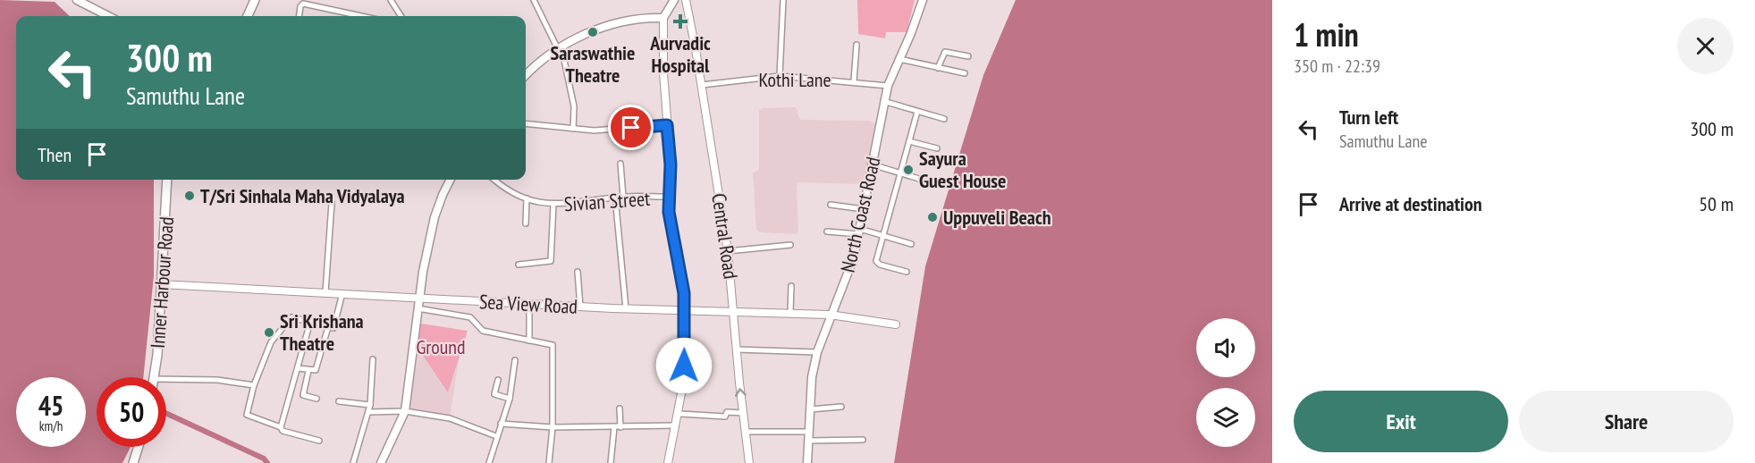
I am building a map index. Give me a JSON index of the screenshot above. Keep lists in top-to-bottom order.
{
  "streets": {
    "highway": ["Inner Harbour Road"],
    "main road": ["North Coast Road", "Central Road", "Sea View Road"],
    "street": ["Kothi Lane", "Sivian Street"]
  },
  "crossings": [
    ["Kothi Lane", "North Coast Road"],
    ["Kothi Lane", "Central Road"],
    ["North Coast Road", "Sea View Road"],
    ["Central Road", "Sea View Road"],
    ["Inner Harbour Road", "Sea View Road"]
  ],
  "parks": ["Ground"],
  "places": {
    "health": ["Aurvadic Hospital"],
    "other": [
      "Saraswathie Theatre",
      "Sayura Guest House",
      "T/Sri Sinhala Maha Vidyalaya",
      "Uppuveli Beach",
      "Sri Krishana Theatre"
    ]
  },
  "page": {
    "heading": ["1 min", "350 m · 22:39"],
    "turn": ["300 m", "Samuthu Lane"],
    "list": [
      {
        "name": "Turn left",
        "note": "Samuthu Lane",
        "value": "300 m"
      },
      {
        "name": "Arrive at destination",
        "value": "50 m"
      }
    ],
    "then": "Then",
    "speed": "45 km/h",
    "limit": "50",
    "buttons": ["Exit", "Share"]
  }
}
